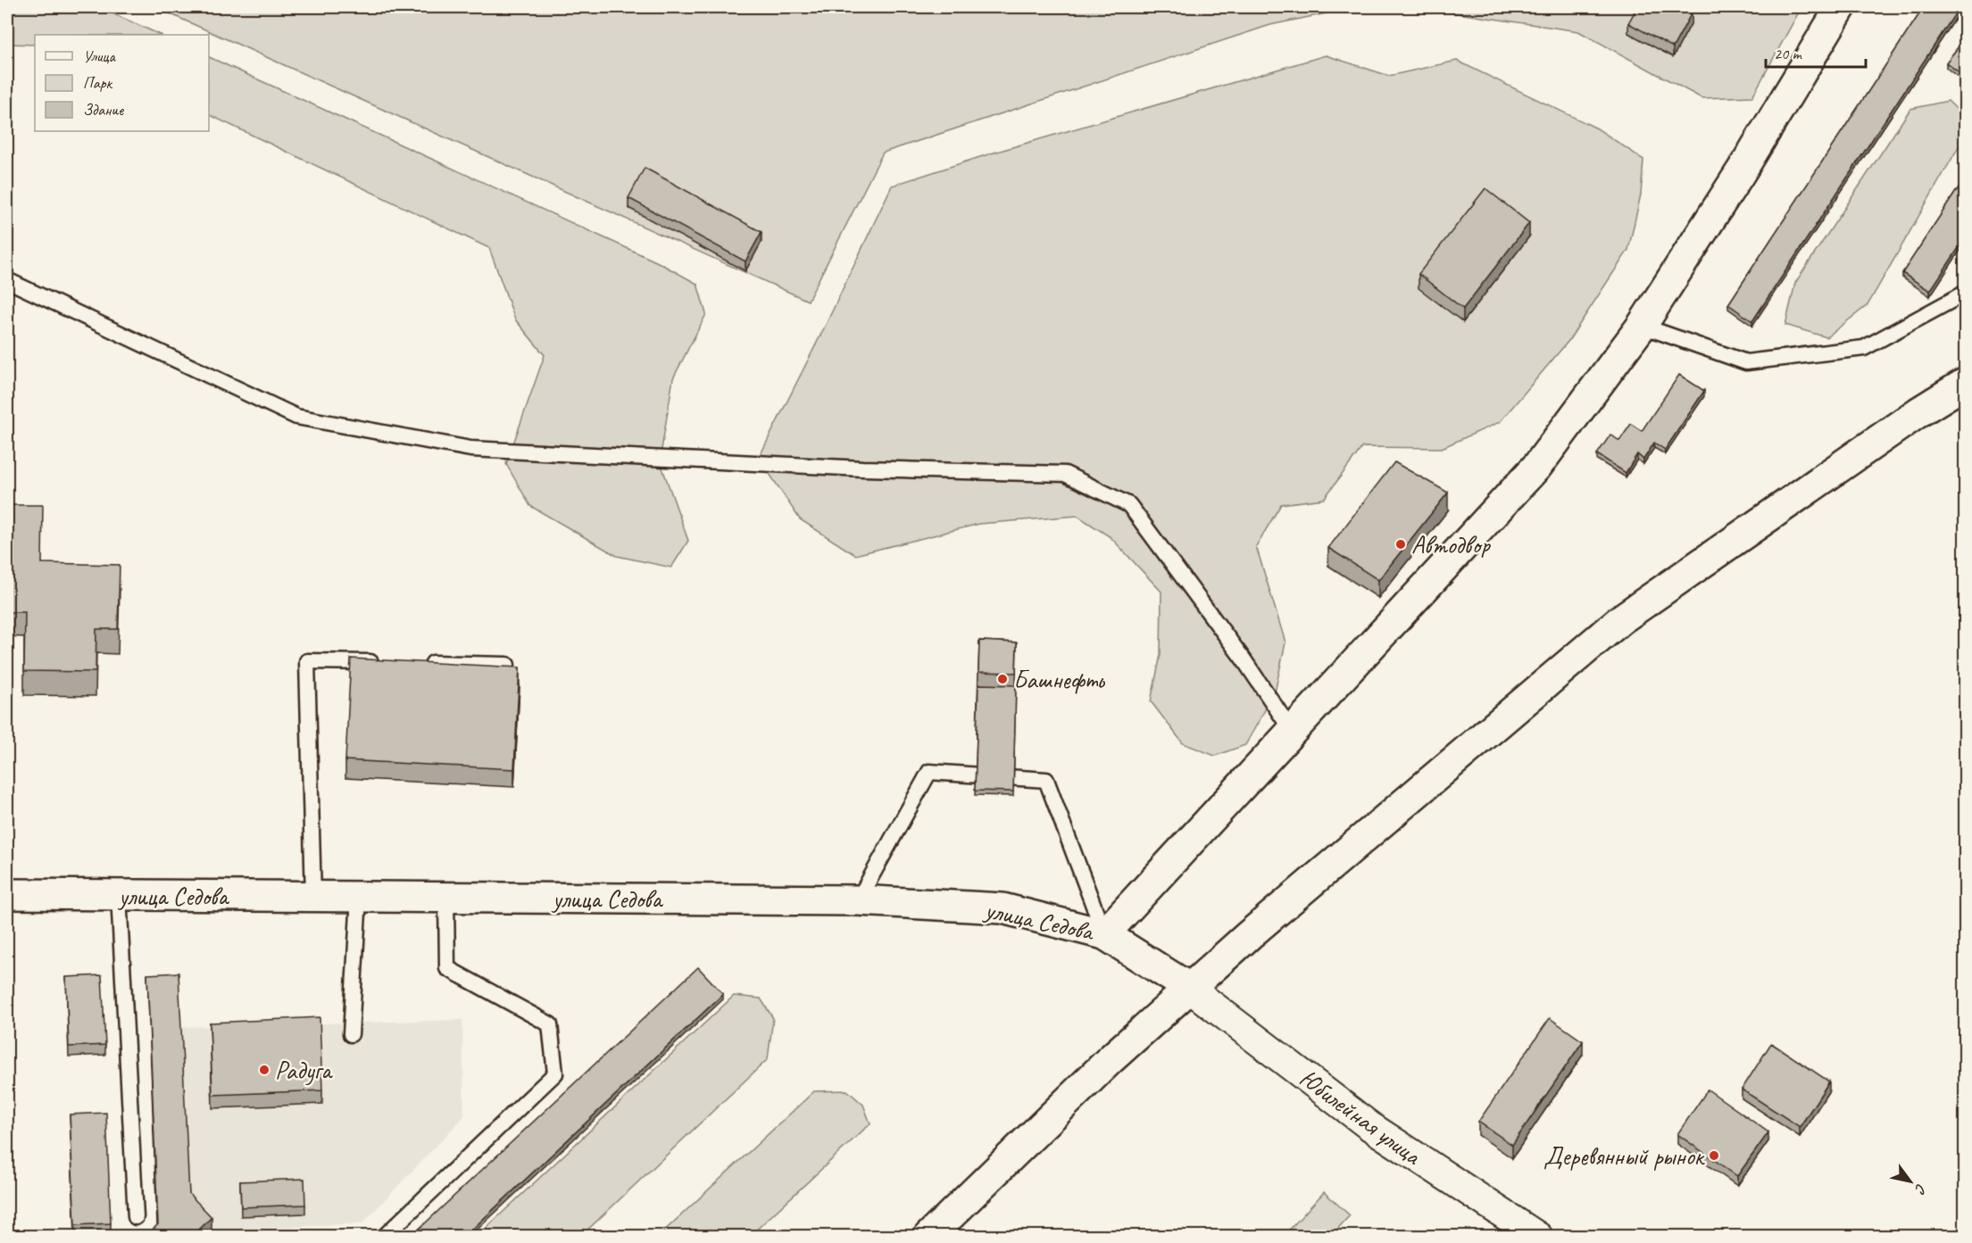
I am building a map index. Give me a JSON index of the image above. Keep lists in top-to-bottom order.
{
  "streets": {
    "main road": ["улица Седова"],
    "street": ["Юбилейная улица"]
  },
  "crossings": [
    ["улица Седова", "Юбилейная улица"]
  ],
  "places": [
    "Автодвор",
    "Башнефть",
    "Радуга",
    "Деревянный рынок"
  ],
  "legend": ["Улица", "Парк", "Здание"],
  "scale_bar": "20 m",
  "north": "bottom right"
}
